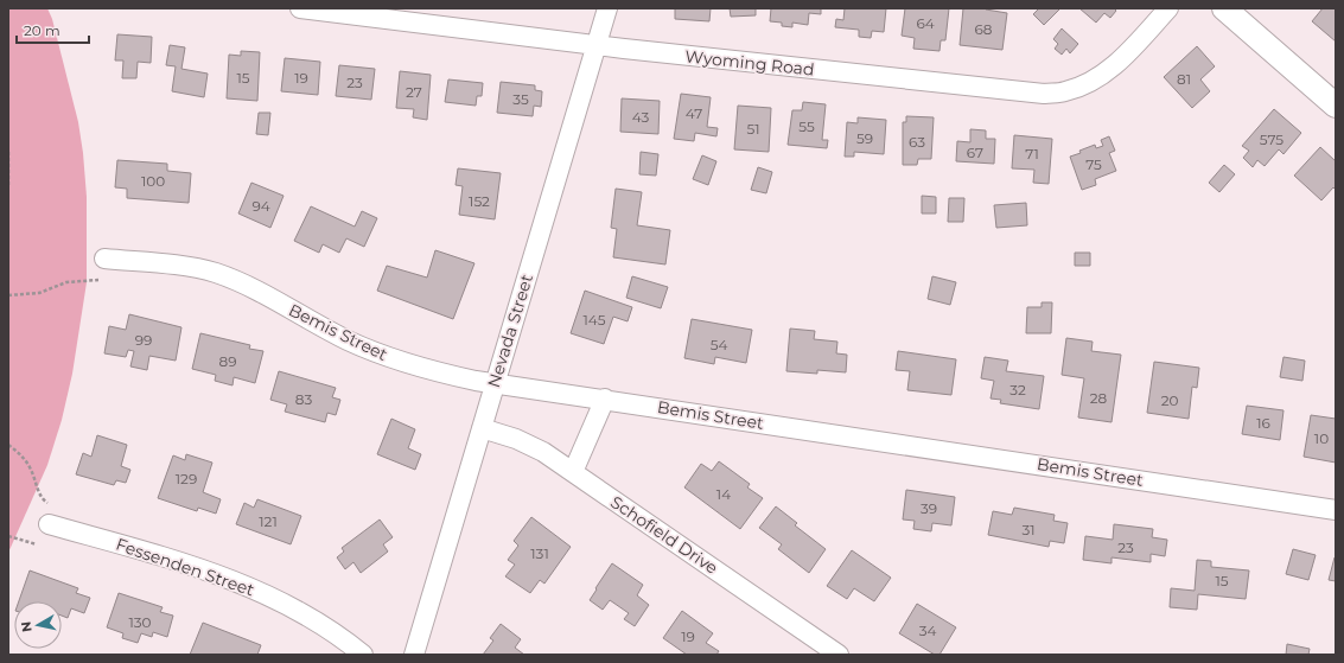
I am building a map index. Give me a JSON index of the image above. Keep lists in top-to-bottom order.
{
  "streets": {
    "street": [
      "Wyoming Road",
      "Nevada Street",
      "Bemis Street",
      "Schofield Drive",
      "Fessenden Street"
    ]
  },
  "crossings": [
    ["Wyoming Road", "Nevada Street"],
    ["Nevada Street", "Bemis Street"],
    ["Nevada Street", "Schofield Drive"]
  ],
  "house_numbers": [
    "64",
    "68",
    "15",
    "19",
    "81",
    "23",
    "27",
    "35",
    "47",
    "43",
    "55",
    "51",
    "59",
    "575",
    "63",
    "67",
    "71",
    "75",
    "100",
    "152",
    "94",
    "145",
    "99",
    "54",
    "89",
    "32",
    "28",
    "83",
    "20",
    "16",
    "10",
    "129",
    "14",
    "39",
    "121",
    "31",
    "23",
    "131",
    "15",
    "130",
    "34",
    "19"
  ],
  "scale_bar": "20 m",
  "north": "left"
}
